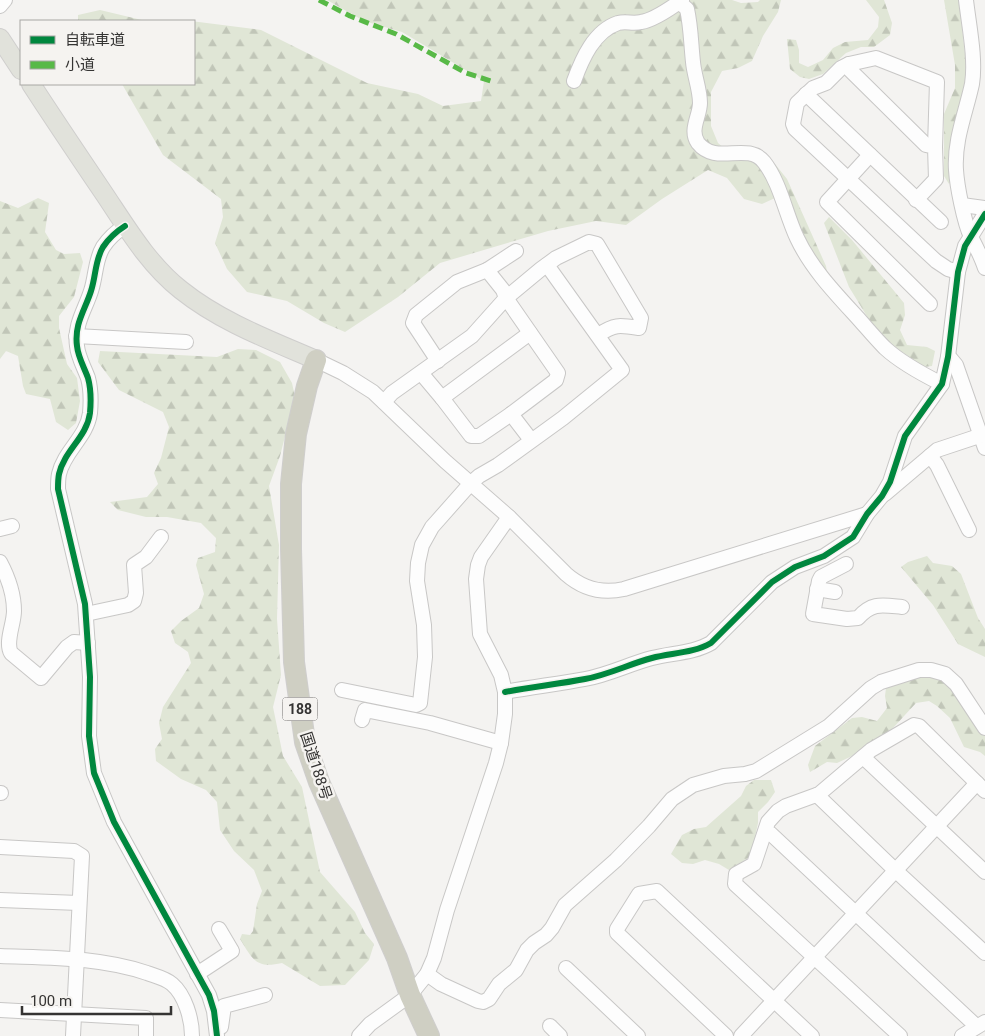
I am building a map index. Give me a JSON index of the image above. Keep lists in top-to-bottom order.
{
  "streets": {
    "highway": ["188", "国道188号"]
  },
  "legend": ["自転車道", "小道"],
  "scale_bar": "100 m"
}
